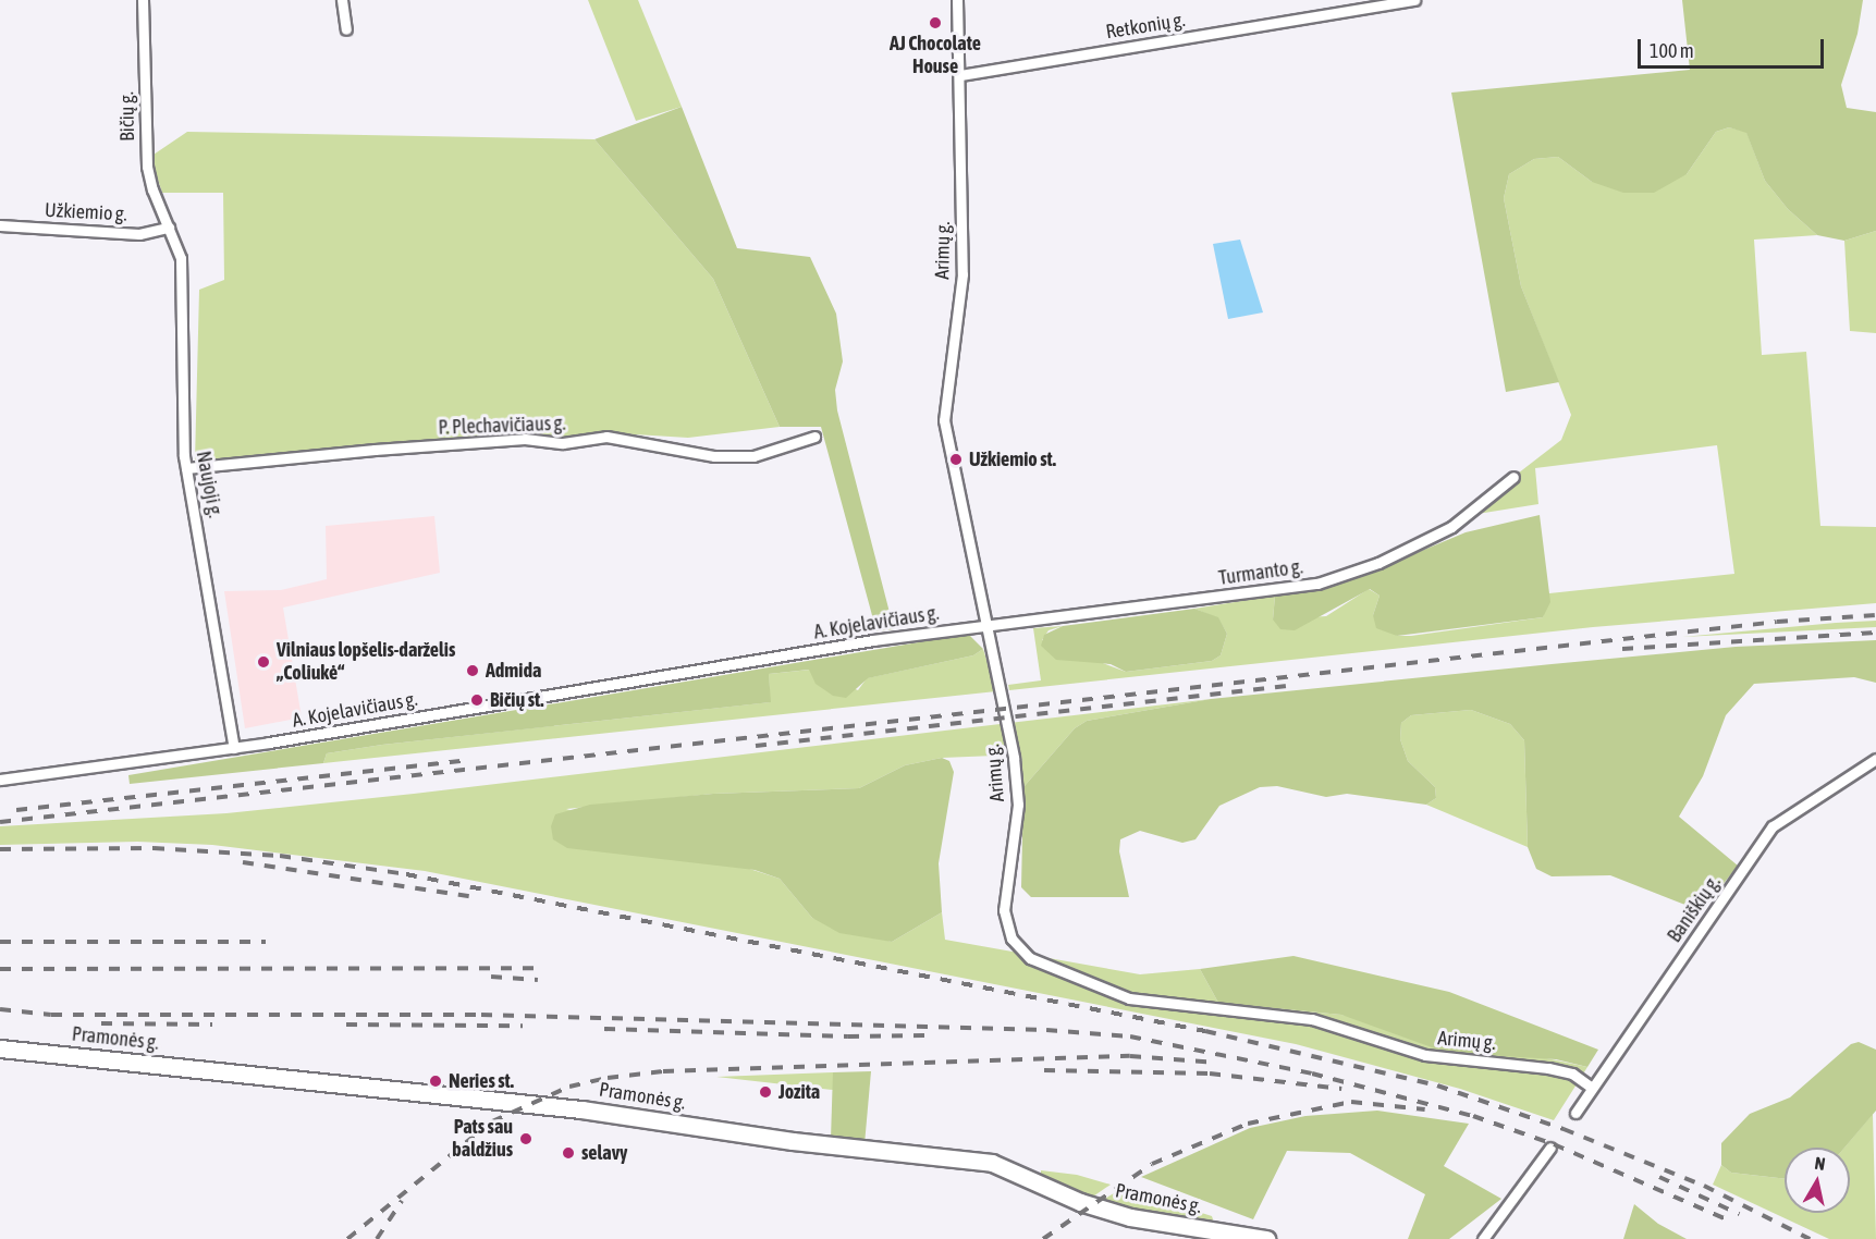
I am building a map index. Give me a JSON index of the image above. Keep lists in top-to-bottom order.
{
  "streets": {
    "main road": ["Pramonės g."],
    "street": [
      "Retkonių g.",
      "Bičių g.",
      "Užkiemio g.",
      "Arimų g.",
      "P. Plechavičiaus g.",
      "Naujoji g.",
      "Turmanto g.",
      "A. Kojelavičiaus g.",
      "Baniškių g."
    ]
  },
  "crossings": [
    ["Retkonių g.", "Arimų g."],
    ["Bičių g.", "Užkiemio g."],
    ["Bičių g.", "Naujoji g."],
    ["Užkiemio g.", "Naujoji g."],
    ["Arimų g.", "Turmanto g."],
    ["Arimų g.", "A. Kojelavičiaus g."],
    ["Arimų g.", "Baniškių g."],
    ["P. Plechavičiaus g.", "Naujoji g."],
    ["Naujoji g.", "A. Kojelavičiaus g."],
    ["Turmanto g.", "A. Kojelavičiaus g."]
  ],
  "places": [
    "AJ Chocolate House",
    "Užkiemio st.",
    "Vilniaus lopšelis-darželis „Coliukė“",
    "Admida",
    "Bičių st.",
    "Neries st.",
    "Jozita",
    "Pats sau baldžius",
    "selavy"
  ],
  "scale_bar": "100 m",
  "north": "top"
}
